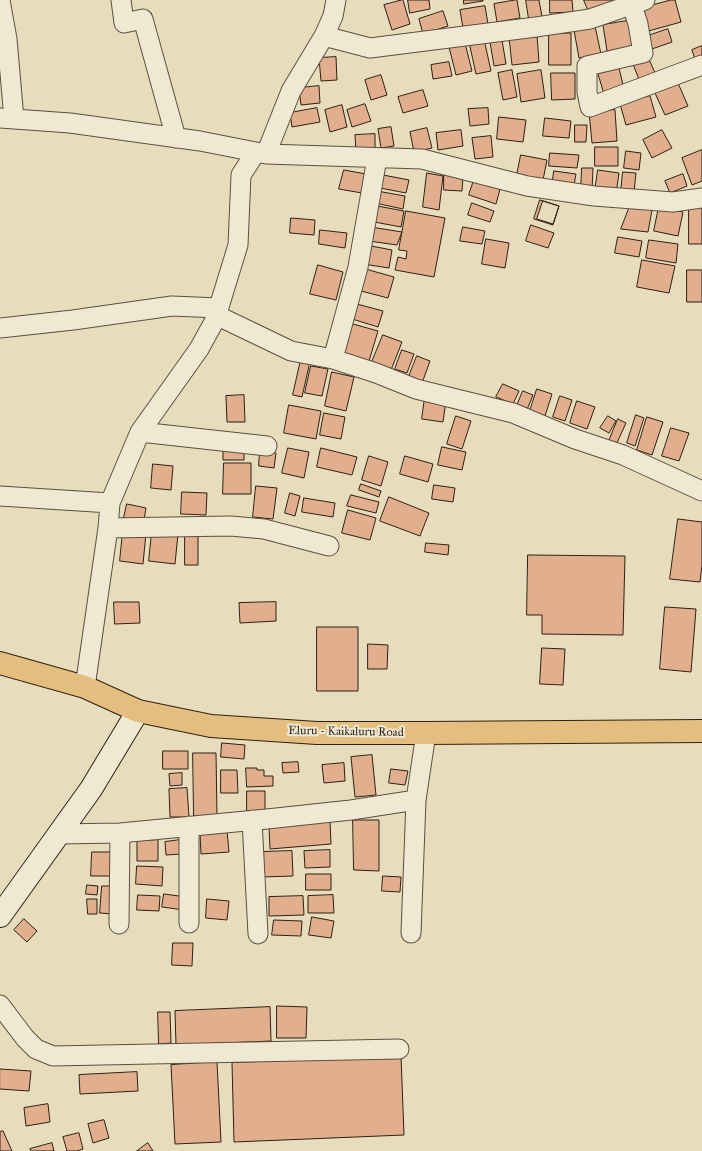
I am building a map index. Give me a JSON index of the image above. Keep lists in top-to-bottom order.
{
  "streets": {
    "main road": ["Eluru - Kaikaluru Road"]
  }
}
